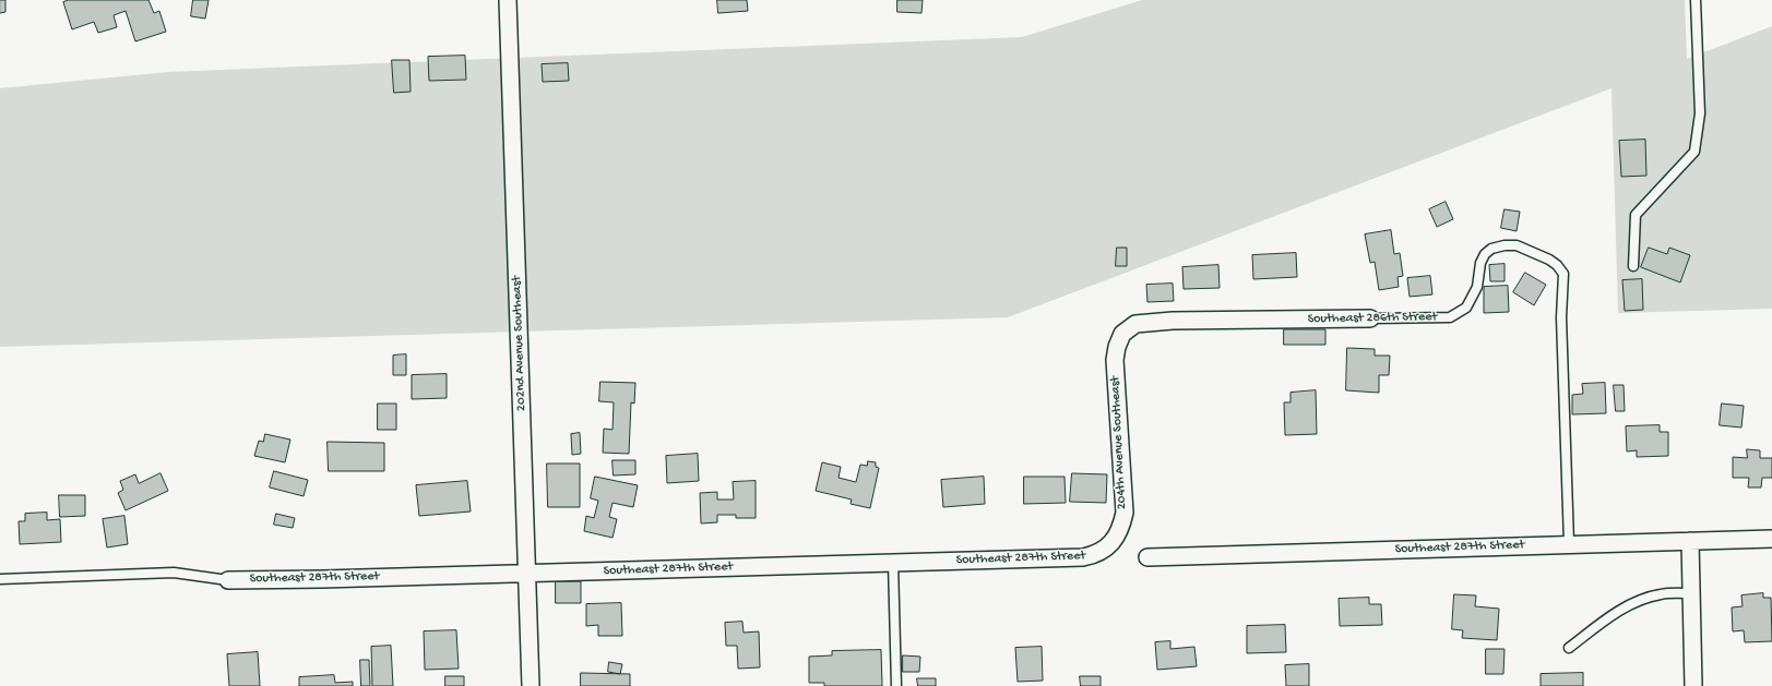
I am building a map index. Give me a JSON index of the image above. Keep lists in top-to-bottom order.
{
  "streets": {
    "street": [
      "Southeast 286th Street",
      "202nd Avenue Southeast",
      "204th Avenue Southeast",
      "Southeast 287th Street"
    ]
  },
  "crossings": [
    ["Southeast 286th Street", "204th Avenue Southeast"],
    ["Southeast 286th Street", "Southeast 287th Street"],
    ["202nd Avenue Southeast", "Southeast 287th Street"],
    ["204th Avenue Southeast", "Southeast 287th Street"]
  ]
}
